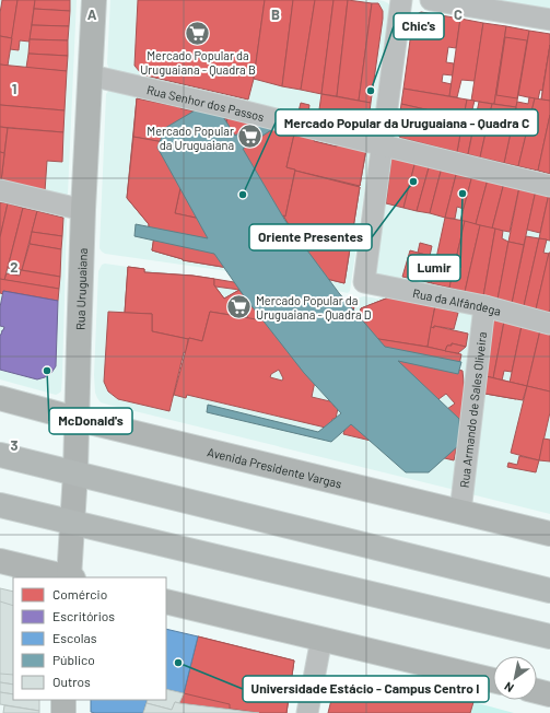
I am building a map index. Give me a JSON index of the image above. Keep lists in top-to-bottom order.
{
  "streets": {
    "main road": ["Rua Uruguaiana", "Avenida Presidente Vargas"],
    "street": ["Rua Senhor dos Passos", "Rua da Alfândega", "Rua Armando de Sales Oliveira"]
  },
  "crossings": [
    ["Rua Senhor dos Passos", "Rua Uruguaiana"],
    ["Rua Senhor dos Passos", "Rua da Alfândega"],
    ["Rua Uruguaiana", "Avenida Presidente Vargas"],
    ["Rua da Alfândega", "Rua Armando de Sales Oliveira"],
    ["Rua Armando de Sales Oliveira", "Avenida Presidente Vargas"]
  ],
  "places": {
    "supermarket": ["Mercado Popular da Uruguaiana - Quadra B", "Mercado Popular da Uruguaiana", "Mercado Popular da Uruguaiana - Quadra D"],
    "other": [
      "Chic's",
      "Oriente Presentes",
      "Lumir",
      "Mercado Popular da Uruguaiana - Quadra C",
      "McDonald's",
      "Universidade Estácio - Campus Centro I"
    ]
  },
  "legend": [
    "Comércio",
    "Escritórios",
    "Escolas",
    "Público",
    "Outros"
  ],
  "north": "bottom left",
  "grid": {
    "columns": ["A", "B", "C"],
    "rows": ["1", "2", "3"]
  }
}
